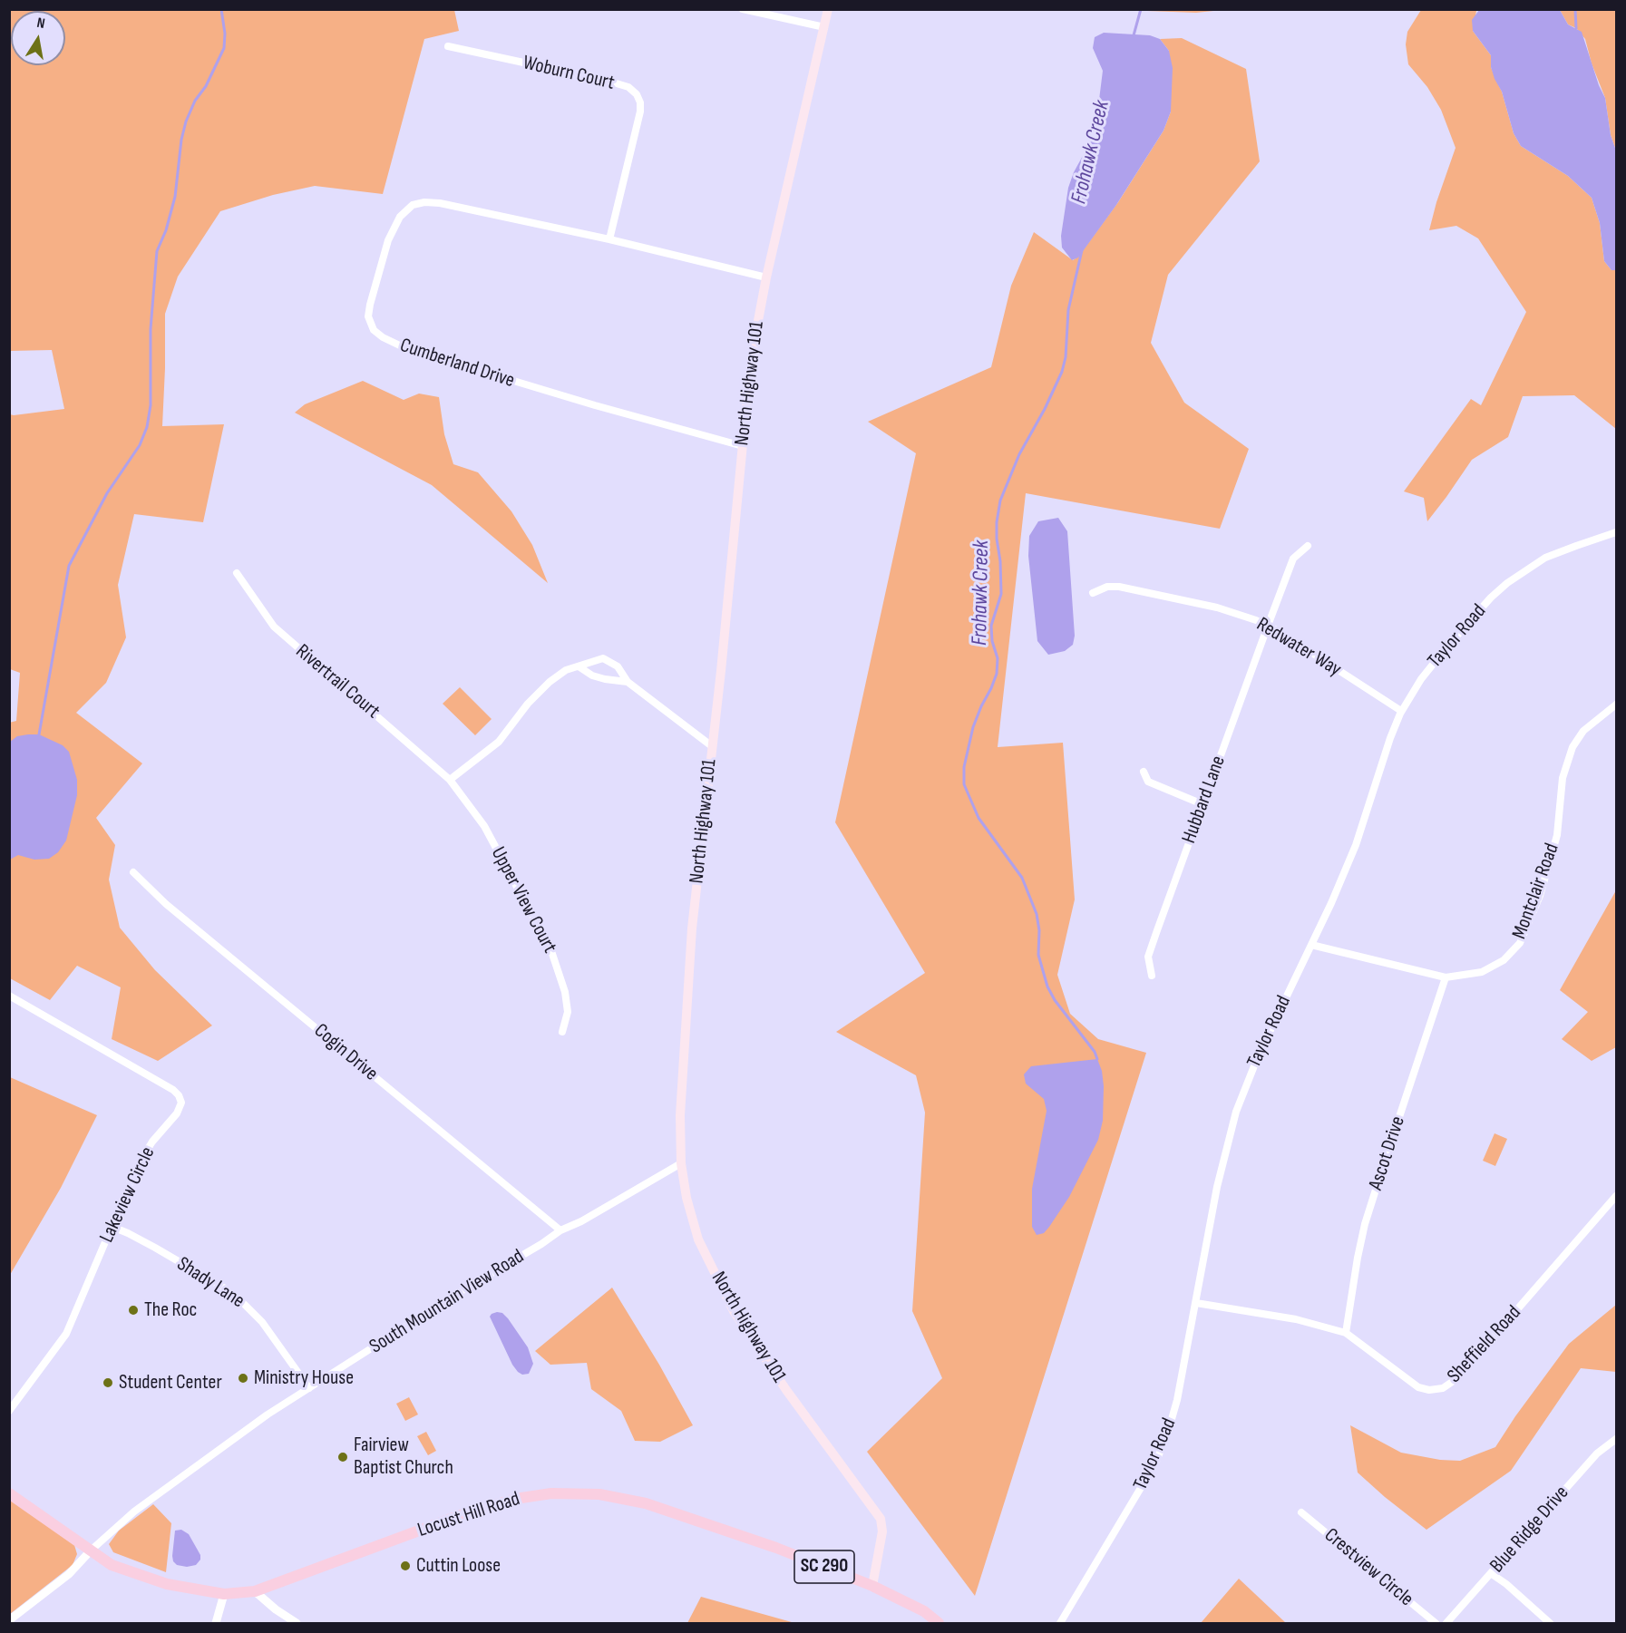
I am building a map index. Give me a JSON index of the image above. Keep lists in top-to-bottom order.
{
  "streets": {
    "main road": ["North Highway 101", "Locust Hill Road", "SC 290"],
    "street": [
      "Woburn Court",
      "Cumberland Drive",
      "Taylor Road",
      "Redwater Way",
      "Rivertrail Court",
      "Hubbard Lane",
      "Montclair Road",
      "Upper View Court",
      "Cogin Drive",
      "Ascot Drive",
      "Lakeview Circle",
      "Shady Lane",
      "South Mountain View Road",
      "Sheffield Road",
      "Blue Ridge Drive",
      "Crestview Circle"
    ]
  },
  "crossings": [
    ["Woburn Court", "Cumberland Drive"],
    ["Cumberland Drive", "North Highway 101"],
    ["North Highway 101", "South Mountain View Road"],
    ["North Highway 101", "Locust Hill Road"],
    ["Taylor Road", "Redwater Way"],
    ["Taylor Road", "Montclair Road"],
    ["Taylor Road", "Sheffield Road"],
    ["Redwater Way", "Hubbard Lane"],
    ["Rivertrail Court", "Upper View Court"],
    ["Montclair Road", "Ascot Drive"],
    ["Cogin Drive", "South Mountain View Road"],
    ["Ascot Drive", "Sheffield Road"],
    ["Lakeview Circle", "Shady Lane"],
    ["Shady Lane", "South Mountain View Road"],
    ["South Mountain View Road", "Locust Hill Road"]
  ],
  "water": ["Frohawk Creek"],
  "places": [
    "The Roc",
    "Ministry House",
    "Student Center",
    "Fairview Baptist Church",
    "Cuttin Loose"
  ],
  "north": "top"
}
